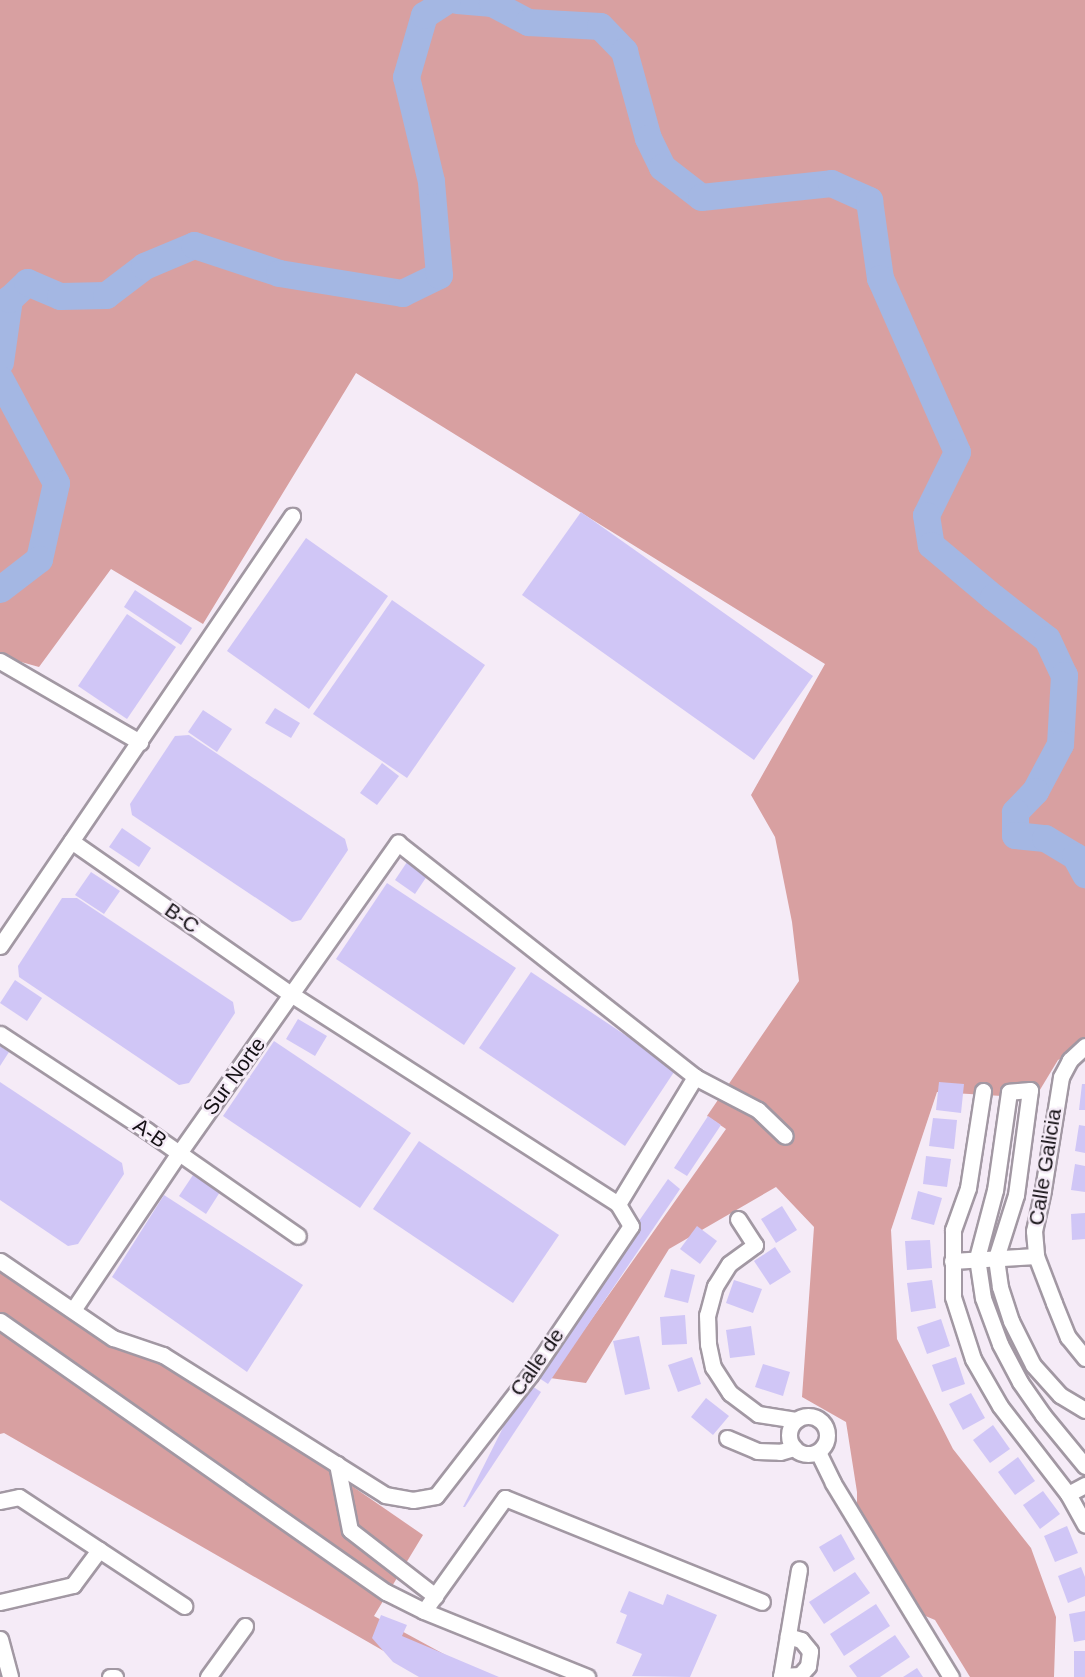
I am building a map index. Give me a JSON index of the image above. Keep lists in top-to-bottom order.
{
  "streets": {
    "street": [
      "B-C",
      "Sur Norte",
      "A-B",
      "Calle Galicia",
      "Calle de"
    ]
  },
  "crossings": [
    ["B-C", "Sur Norte"],
    ["B-C", "Calle de"],
    ["Sur Norte", "A-B"]
  ]
}
